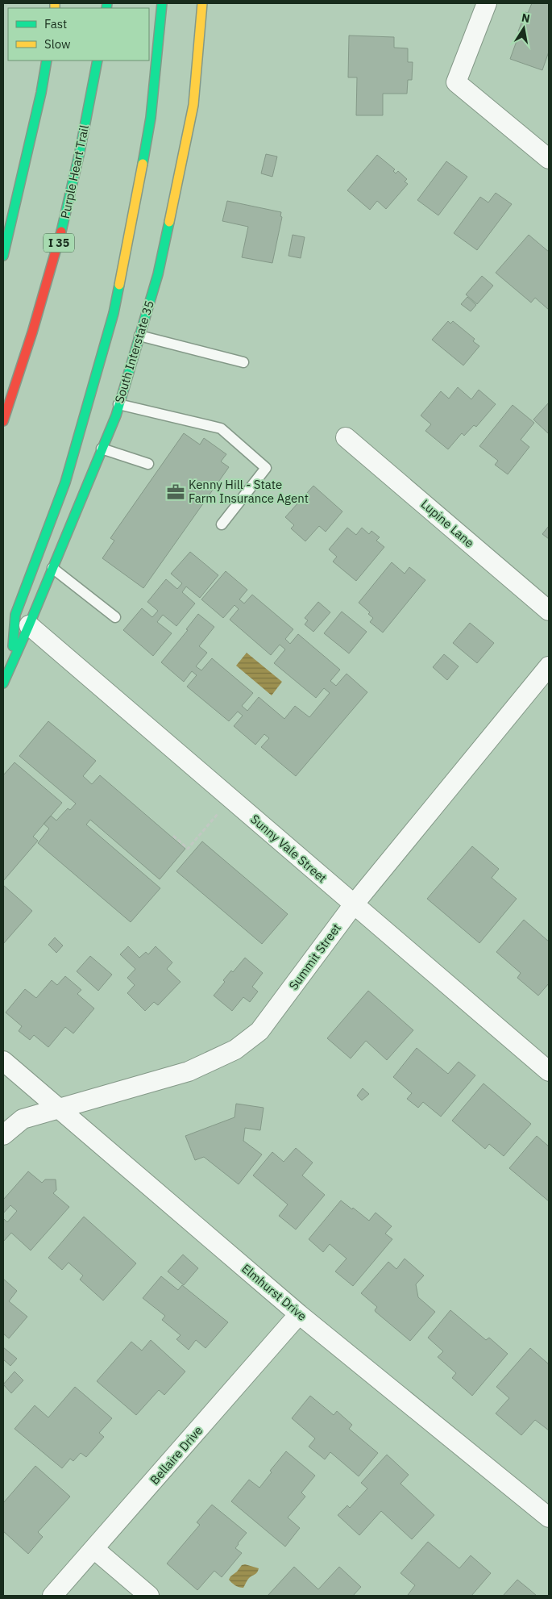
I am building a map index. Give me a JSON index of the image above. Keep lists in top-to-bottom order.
{
  "streets": {
    "main road": ["Purple Heart Trail", "I 35", "South Interstate 35"],
    "street": [
      "Lupine Lane",
      "Sunny Vale Street",
      "Summit Street",
      "Elmhurst Drive",
      "Bellaire Drive"
    ]
  },
  "crossings": [
    ["South Interstate 35", "Sunny Vale Street"],
    ["Sunny Vale Street", "Summit Street"],
    ["Summit Street", "Elmhurst Drive"],
    ["Elmhurst Drive", "Bellaire Drive"]
  ],
  "places": {
    "office": ["Kenny Hill - State Farm Insurance Agent"]
  },
  "legend": ["Fast", "Slow"],
  "north": "top"
}
